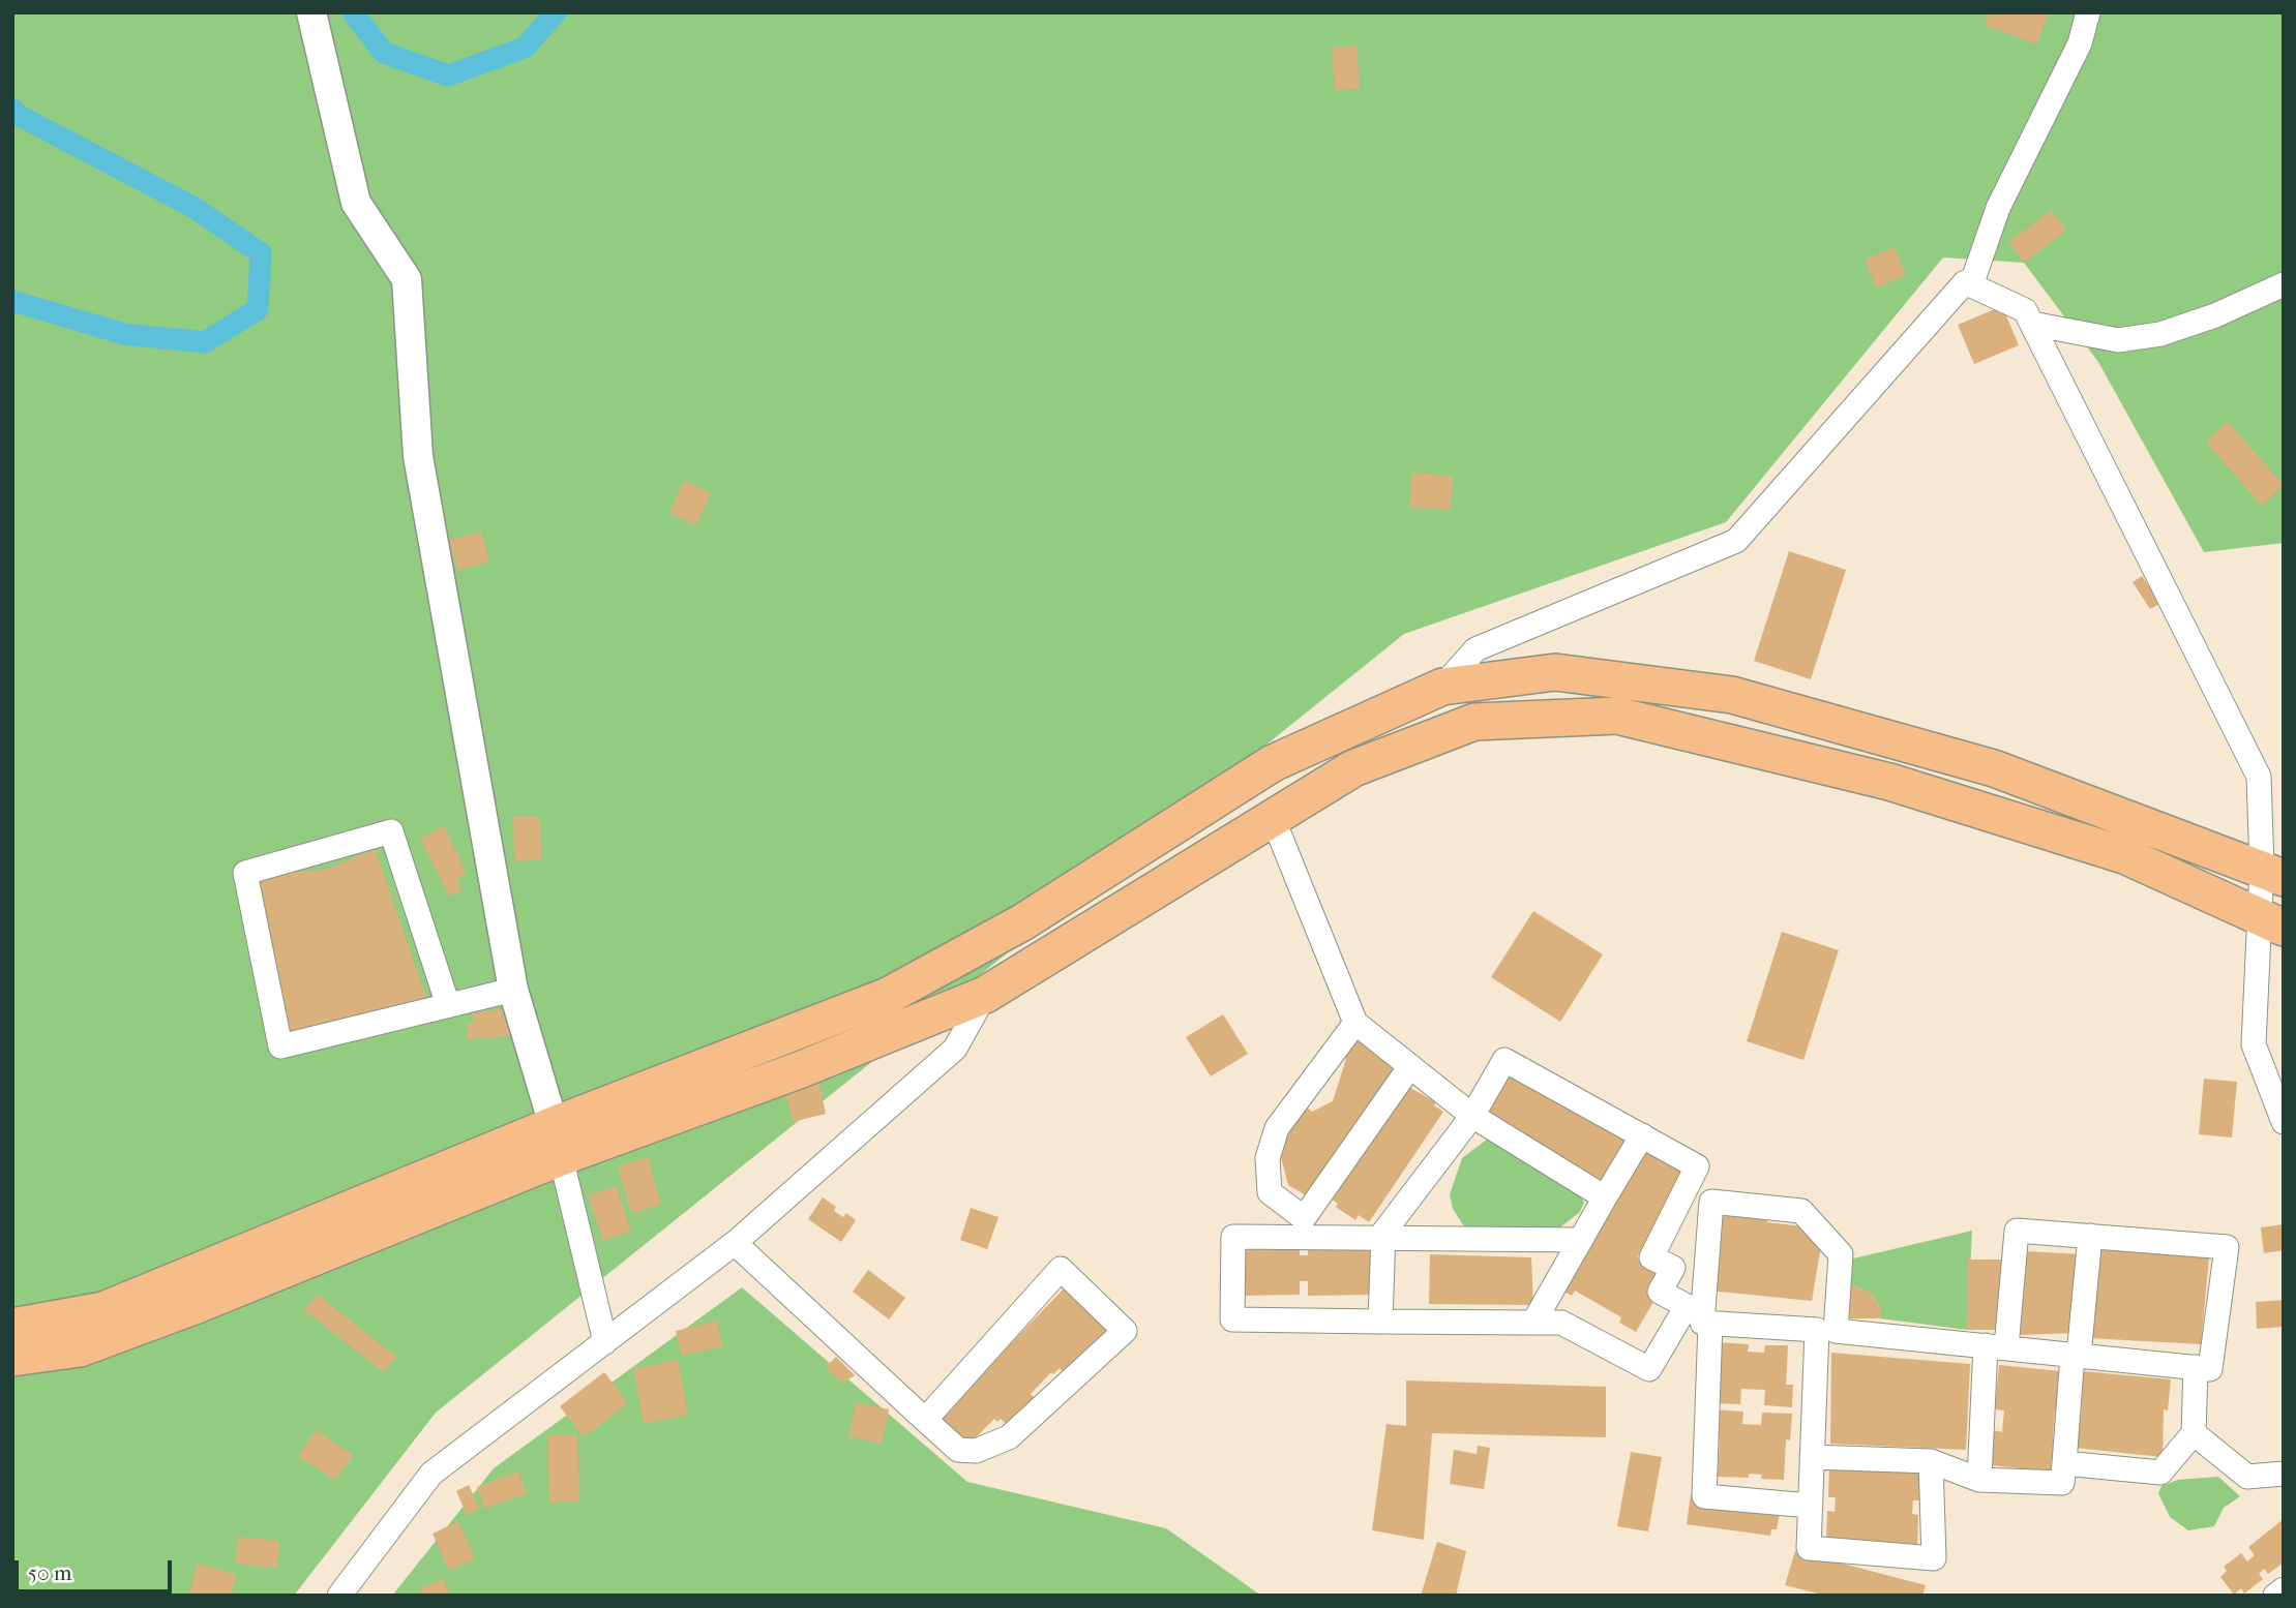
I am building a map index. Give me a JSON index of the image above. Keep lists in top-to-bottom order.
{
  "scale_bar": "50 m"
}
